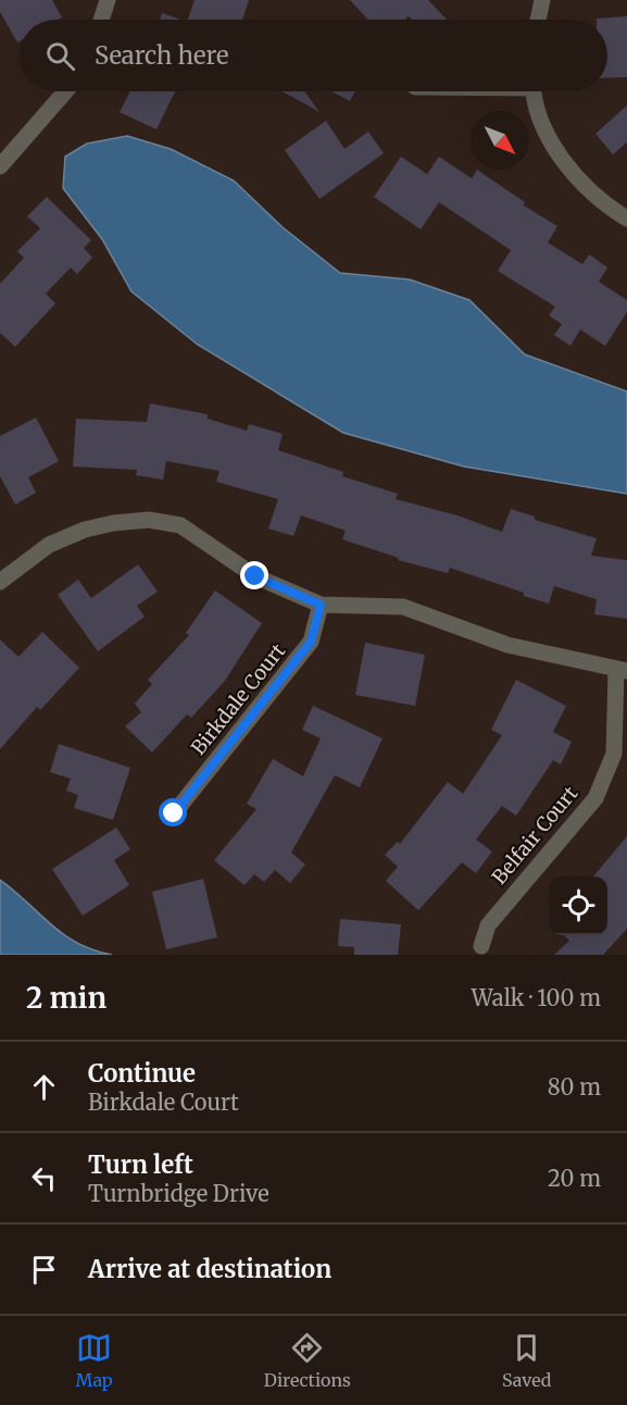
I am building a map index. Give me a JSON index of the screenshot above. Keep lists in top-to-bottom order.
{
  "streets": {
    "street": ["Birkdale Court", "Belfair Court"]
  },
  "north": "bottom right",
  "page": {
    "search": "Search here",
    "heading": ["2 min", "Walk · 100 m"],
    "list": [
      ["Continue", "Birkdale Court", "80 m"],
      ["Turn left", "Turnbridge Drive", "20 m"],
      "Arrive at destination"
    ],
    "nav": ["Map", "Directions", "Saved"]
  }
}
